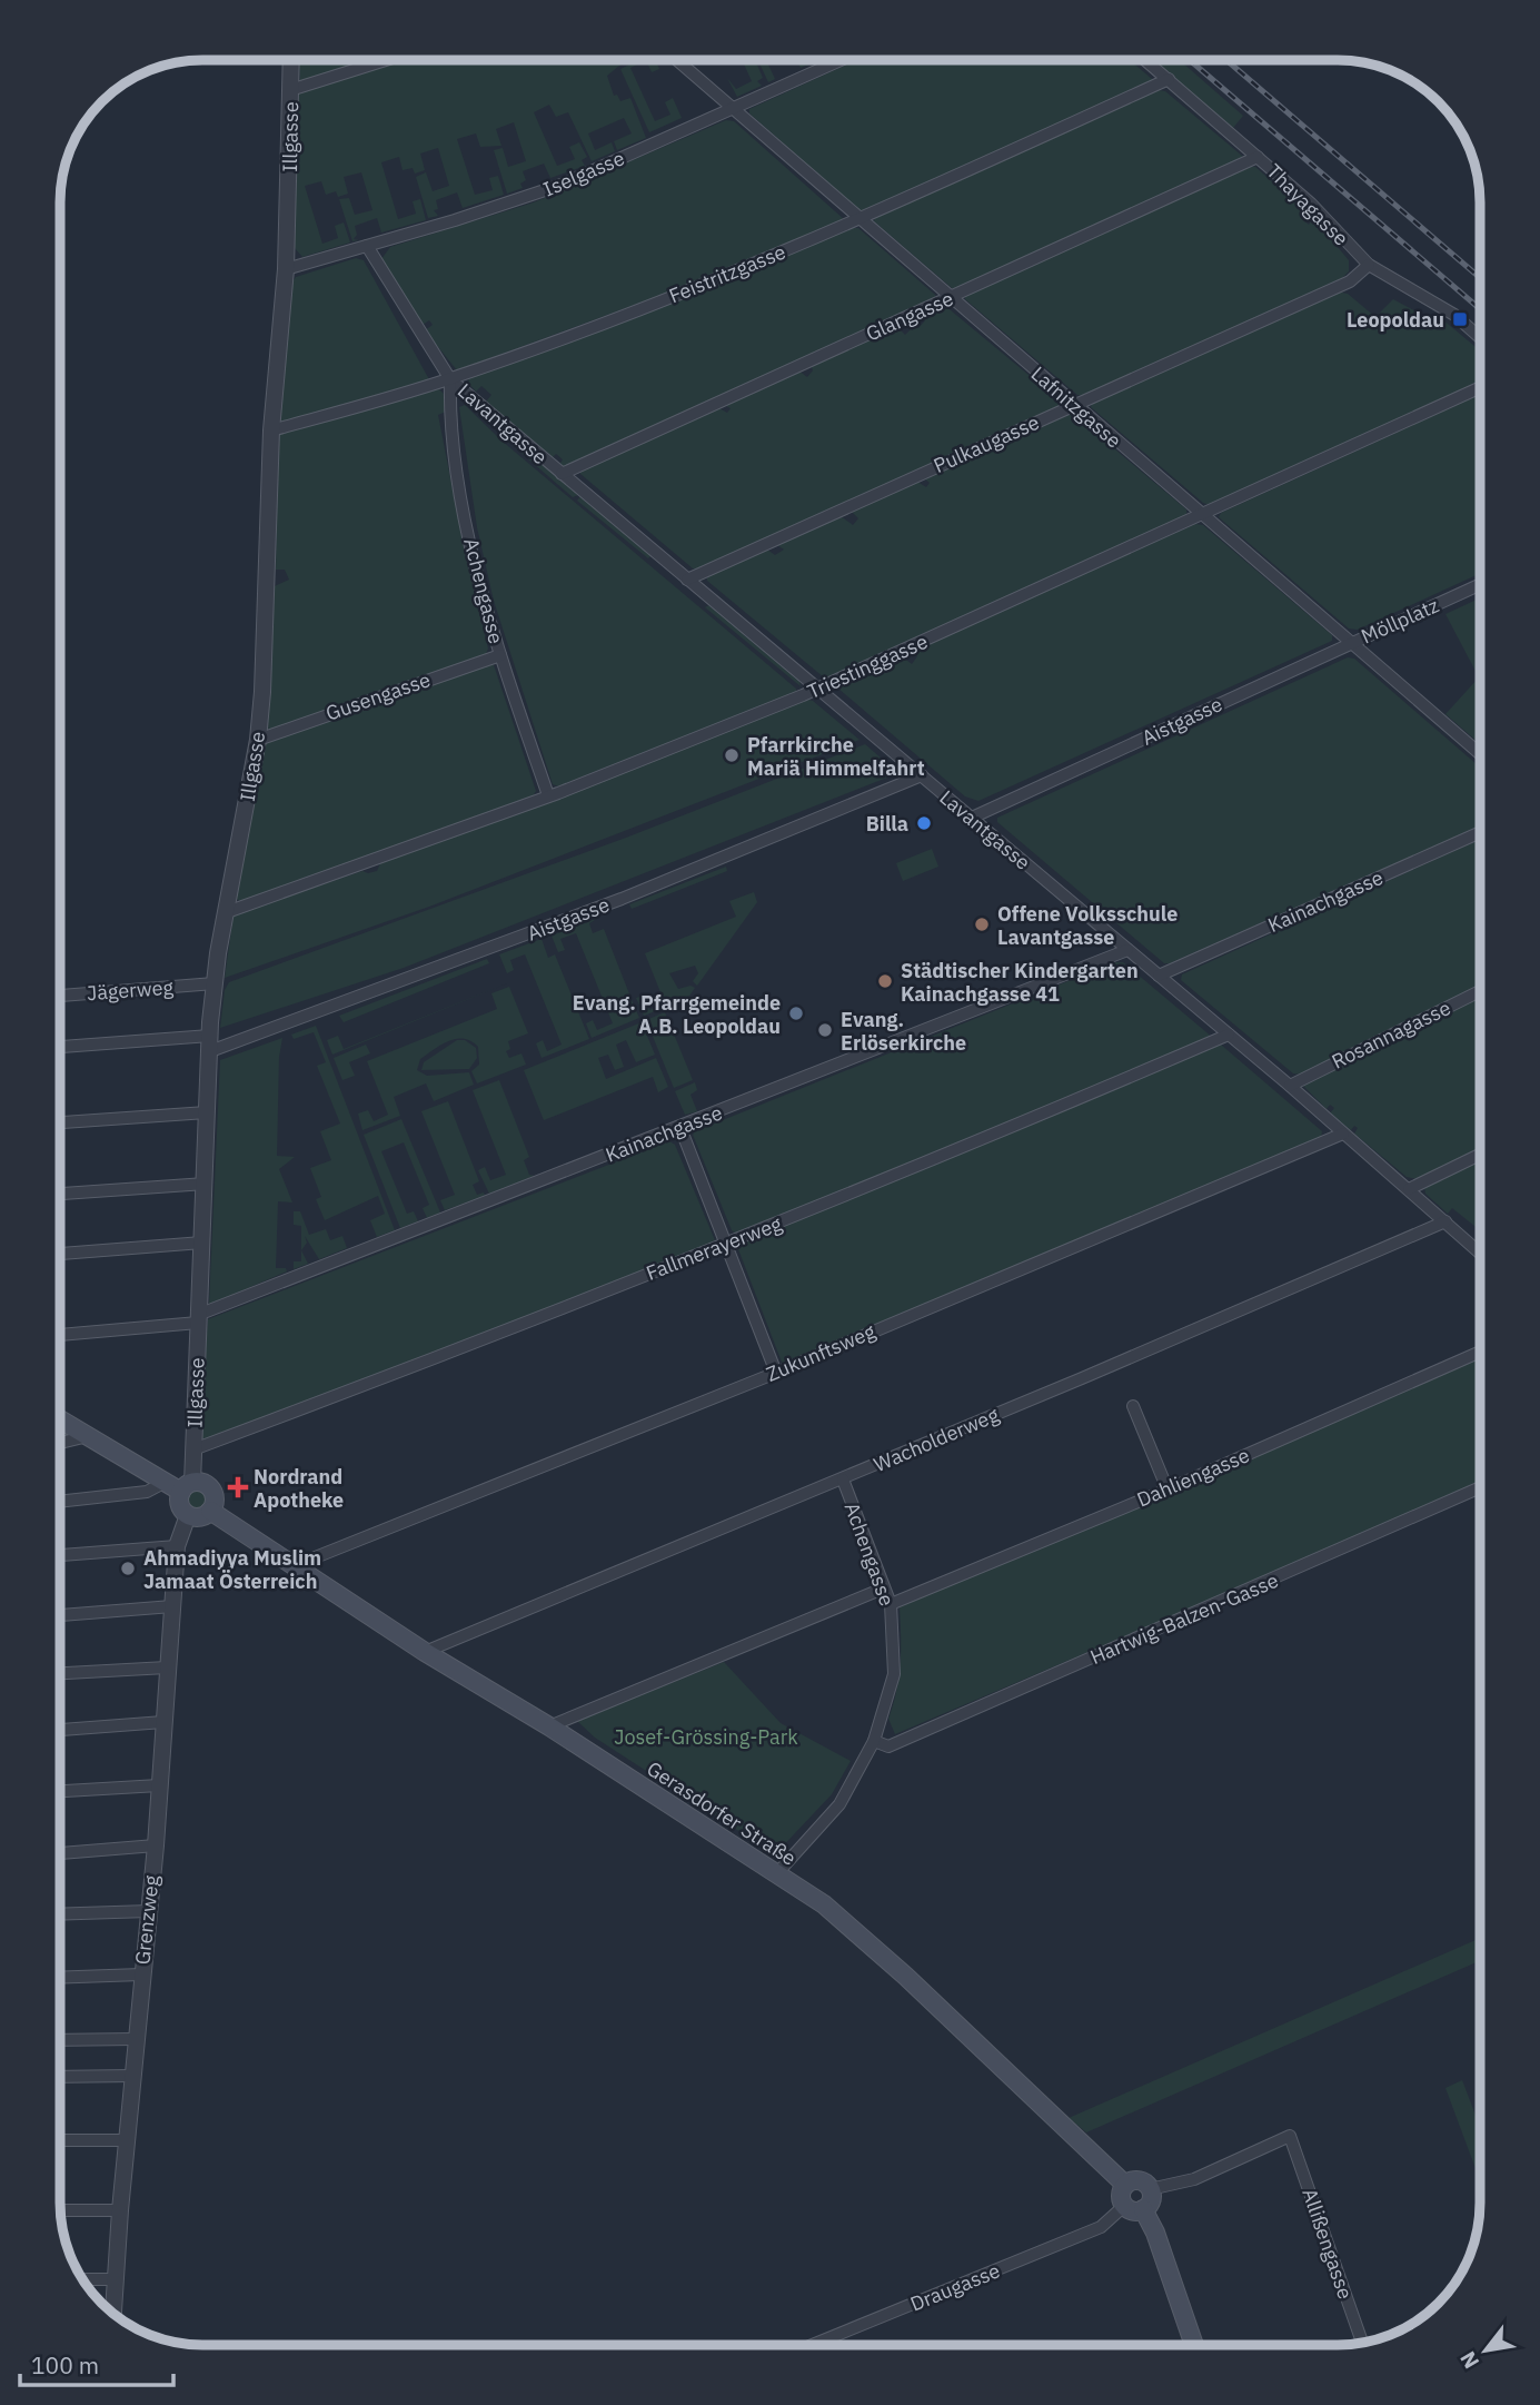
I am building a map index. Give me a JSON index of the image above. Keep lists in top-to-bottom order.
{
  "streets": {
    "main road": ["Gerasdorfer Straße"],
    "street": [
      "Illgasse",
      "Iselgasse",
      "Thayagasse",
      "Feistritzgasse",
      "Glangasse",
      "Lafnitzgasse",
      "Lavantgasse",
      "Pulkaugasse",
      "Achengasse",
      "Möllplatz",
      "Triestinggasse",
      "Gusengasse",
      "Aistgasse",
      "Kainachgasse",
      "Jägerweg",
      "Rosannagasse",
      "Fallmerayerweg",
      "Zukunftsweg",
      "Wacholderweg",
      "Dahliengasse",
      "Hartwig-Balzen-Gasse",
      "Grenzweg",
      "Allißengasse",
      "Draugasse"
    ]
  },
  "crossings": [
    ["Illgasse", "Iselgasse"],
    ["Illgasse", "Feistritzgasse"],
    ["Illgasse", "Triestinggasse"],
    ["Illgasse", "Gusengasse"],
    ["Illgasse", "Aistgasse"],
    ["Illgasse", "Kainachgasse"],
    ["Illgasse", "Jägerweg"],
    ["Illgasse", "Fallmerayerweg"],
    ["Illgasse", "Gerasdorfer Straße"],
    ["Illgasse", "Grenzweg"],
    ["Iselgasse", "Lafnitzgasse"],
    ["Iselgasse", "Lavantgasse"],
    ["Thayagasse", "Feistritzgasse"],
    ["Thayagasse", "Glangasse"],
    ["Thayagasse", "Pulkaugasse"],
    ["Feistritzgasse", "Lafnitzgasse"],
    ["Feistritzgasse", "Lavantgasse"],
    ["Feistritzgasse", "Achengasse"],
    ["Glangasse", "Lafnitzgasse"],
    ["Glangasse", "Lavantgasse"],
    ["Lafnitzgasse", "Pulkaugasse"],
    ["Lafnitzgasse", "Möllplatz"],
    ["Lafnitzgasse", "Triestinggasse"],
    ["Lafnitzgasse", "Aistgasse"],
    ["Lavantgasse", "Pulkaugasse"],
    ["Lavantgasse", "Achengasse"],
    ["Lavantgasse", "Triestinggasse"],
    ["Lavantgasse", "Aistgasse"],
    ["Lavantgasse", "Kainachgasse"],
    ["Lavantgasse", "Rosannagasse"],
    ["Lavantgasse", "Fallmerayerweg"],
    ["Lavantgasse", "Zukunftsweg"],
    ["Lavantgasse", "Wacholderweg"],
    ["Achengasse", "Triestinggasse"],
    ["Achengasse", "Gusengasse"],
    ["Achengasse", "Wacholderweg"],
    ["Achengasse", "Dahliengasse"],
    ["Achengasse", "Hartwig-Balzen-Gasse"],
    ["Achengasse", "Gerasdorfer Straße"],
    ["Möllplatz", "Aistgasse"],
    ["Zukunftsweg", "Gerasdorfer Straße"],
    ["Wacholderweg", "Gerasdorfer Straße"],
    ["Gerasdorfer Straße", "Grenzweg"],
    ["Gerasdorfer Straße", "Allißengasse"],
    ["Gerasdorfer Straße", "Draugasse"],
    ["Allißengasse", "Draugasse"]
  ],
  "parks": ["Josef-Grössing-Park"],
  "places": {
    "transit": ["Leopoldau"],
    "other": [
      "Pfarrkirche Mariä Himmelfahrt",
      "Billa",
      "Offene Volksschule Lavantgasse",
      "Städtischer Kindergarten Kainachgasse 41",
      "Evang. Pfarrgemeinde A.B. Leopoldau",
      "Evang. Erlöserkirche",
      "Ahmadiyya Muslim Jamaat Österreich"
    ],
    "health": ["Nordrand Apotheke"]
  },
  "scale_bar": "100 m",
  "north": "bottom left"
}
